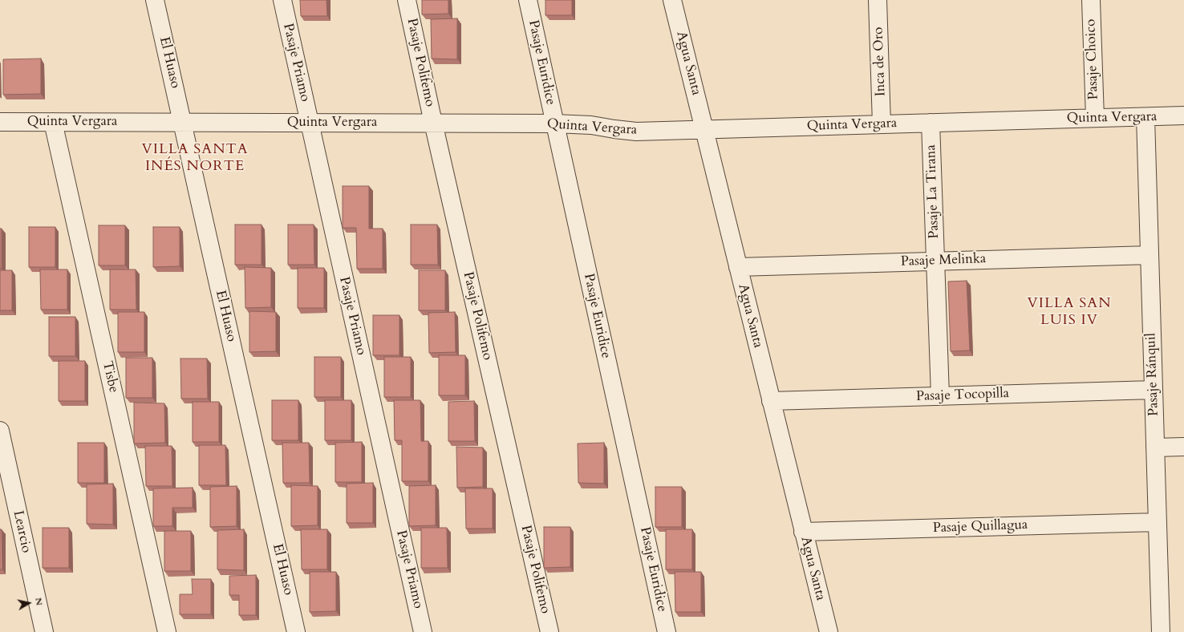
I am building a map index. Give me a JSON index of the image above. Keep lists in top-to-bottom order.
{
  "streets": {
    "street": [
      "Pasaje Choico",
      "Inca de Oro",
      "El Huaso",
      "Pasaje Priamo",
      "Pasaje Polifemo",
      "Pasaje Euridice",
      "Agua Santa",
      "Quinta Vergara",
      "Pasaje La Tirana",
      "Pasaje Melinka",
      "Pasaje Ránquil",
      "Tisbe",
      "Pasaje Tocopilla",
      "Pasaje Quillagua",
      "Learcio"
    ]
  },
  "crossings": [
    ["Pasaje Choico", "Quinta Vergara"],
    ["Inca de Oro", "Quinta Vergara"],
    ["El Huaso", "Quinta Vergara"],
    ["Pasaje Priamo", "Quinta Vergara"],
    ["Pasaje Polifemo", "Quinta Vergara"],
    ["Pasaje Euridice", "Quinta Vergara"],
    ["Agua Santa", "Quinta Vergara"],
    ["Agua Santa", "Pasaje Melinka"],
    ["Agua Santa", "Pasaje Tocopilla"],
    ["Agua Santa", "Pasaje Quillagua"],
    ["Quinta Vergara", "Pasaje La Tirana"],
    ["Quinta Vergara", "Pasaje Ránquil"],
    ["Quinta Vergara", "Tisbe"],
    ["Pasaje La Tirana", "Pasaje Melinka"],
    ["Pasaje La Tirana", "Pasaje Tocopilla"],
    ["Pasaje Melinka", "Pasaje Ránquil"],
    ["Pasaje Ránquil", "Pasaje Tocopilla"],
    ["Pasaje Ránquil", "Pasaje Quillagua"]
  ],
  "districts": ["VILLA SANTA INÉS NORTE", "VILLA SAN LUIS IV"],
  "north": "right"
}
